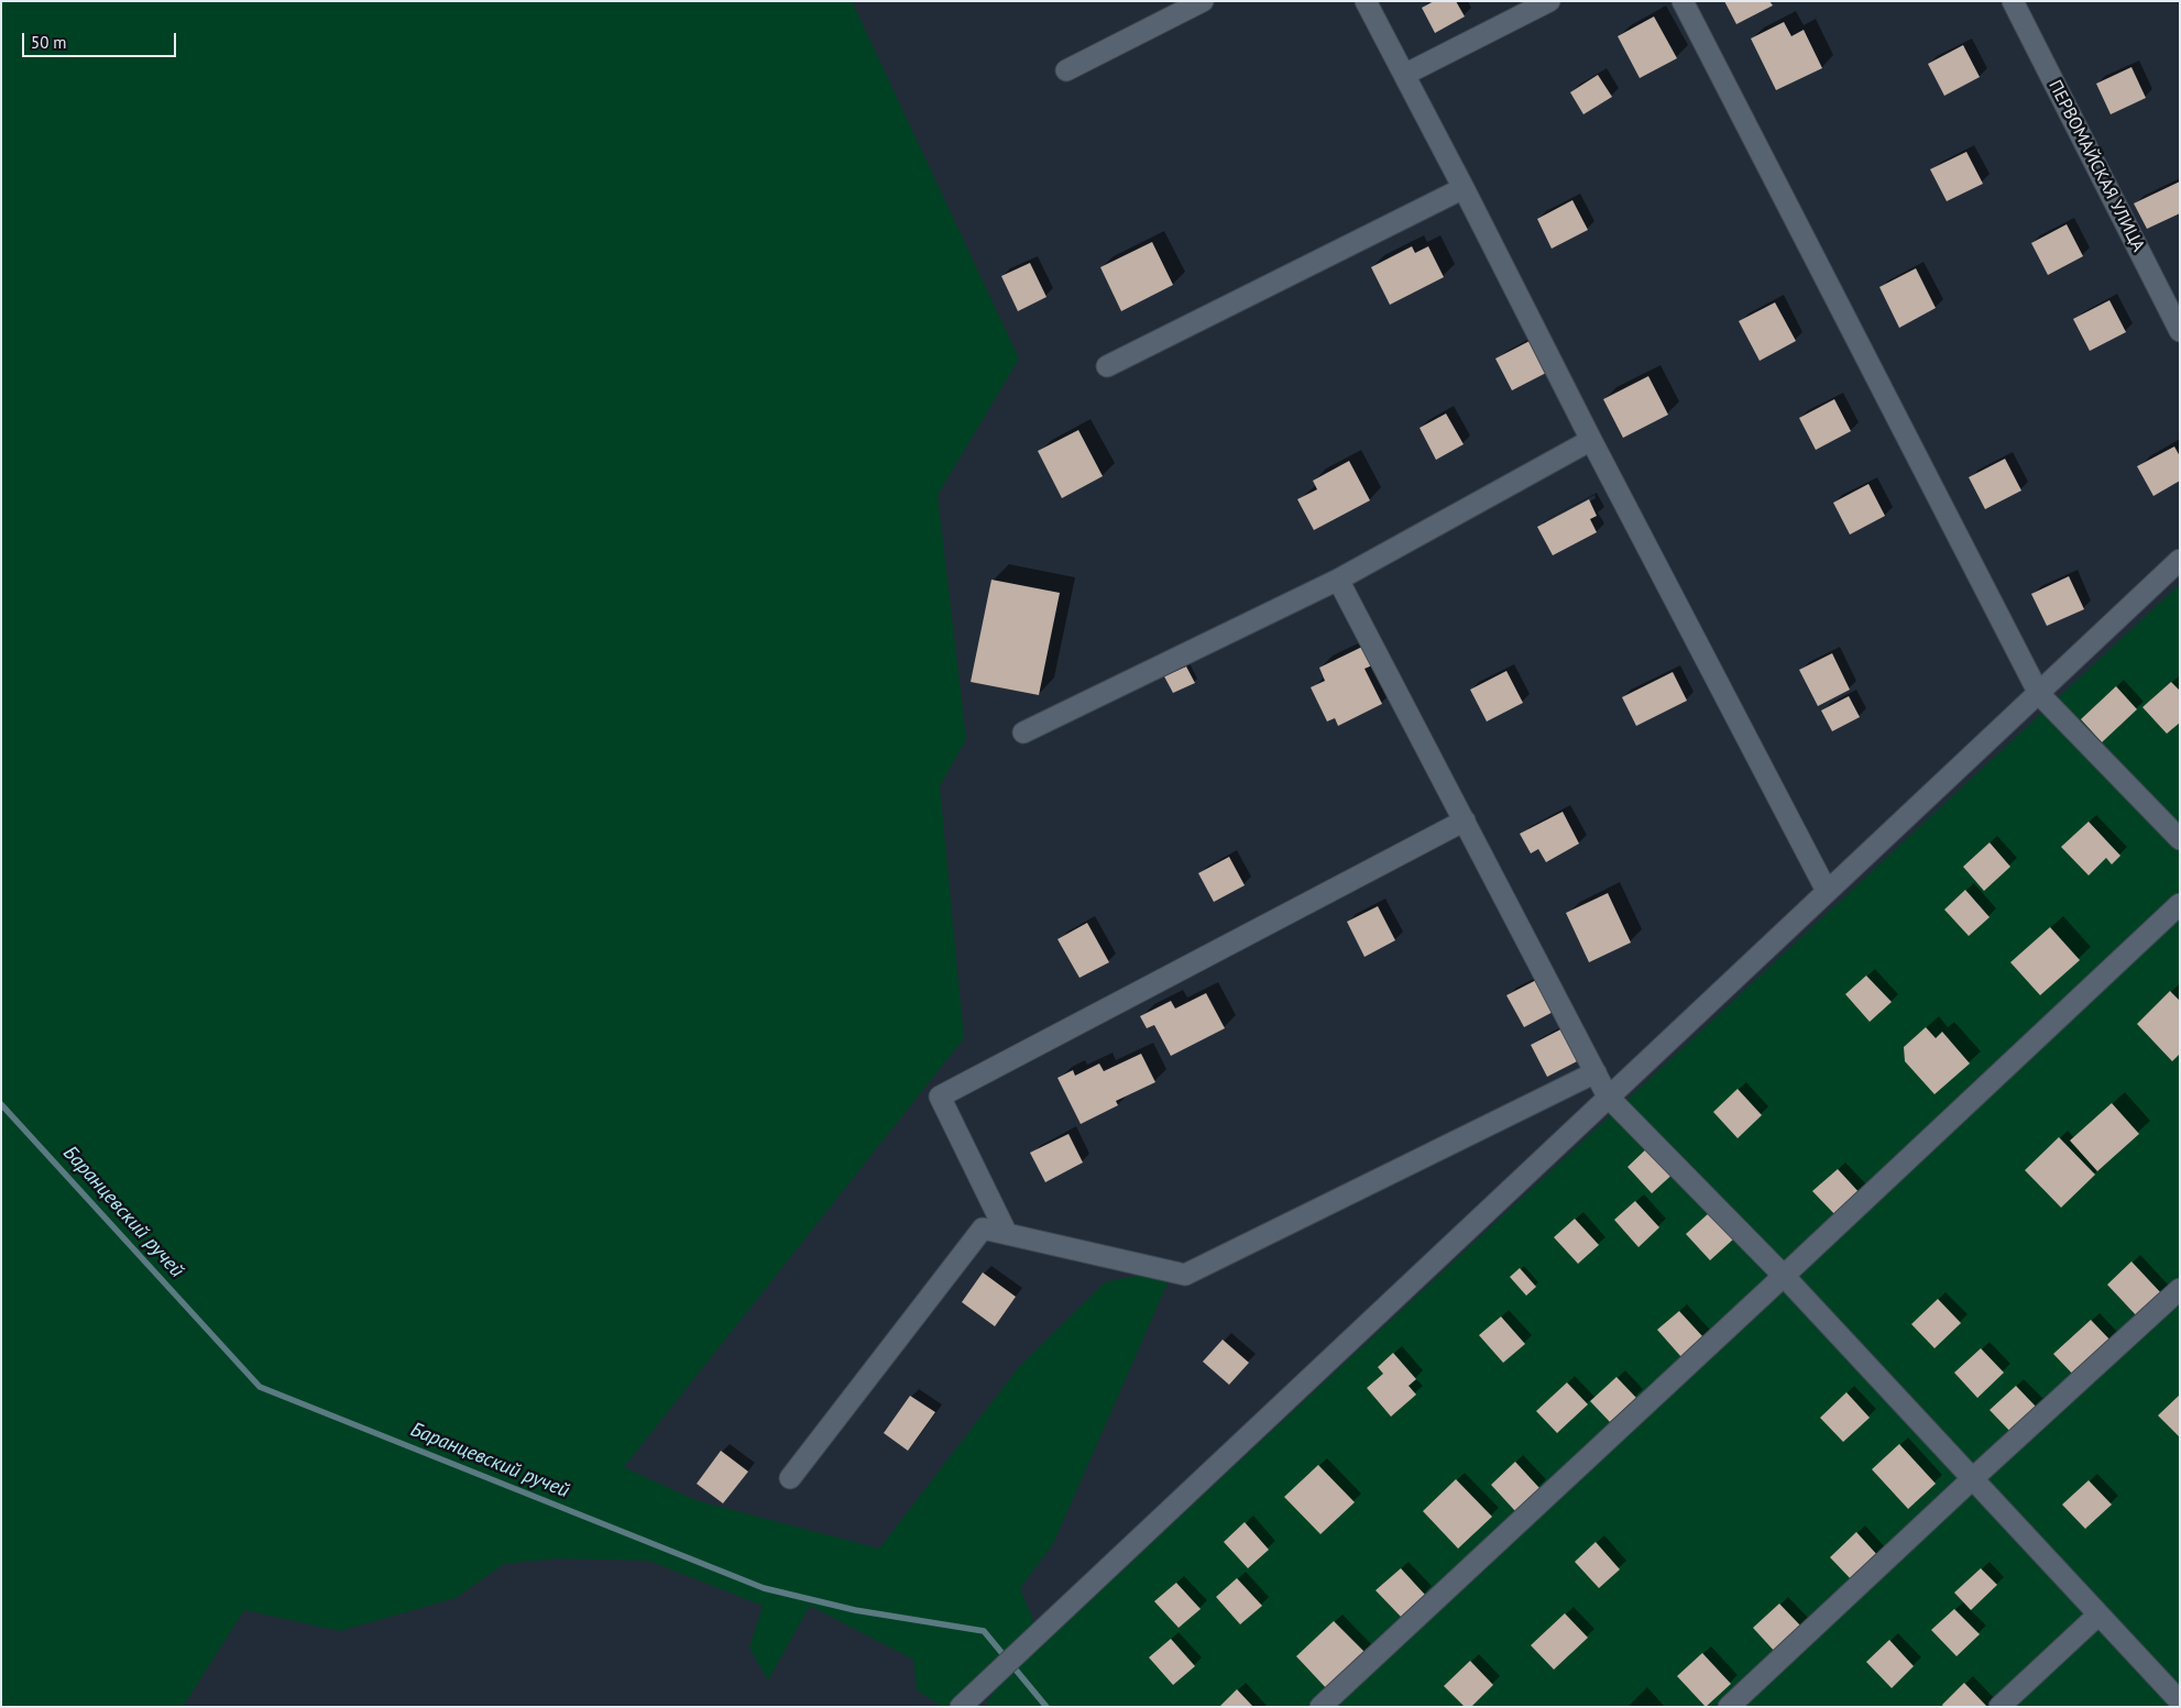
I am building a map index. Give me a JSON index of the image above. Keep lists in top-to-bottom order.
{
  "streets": {
    "lane": ["ПЕРВОМАЙСКАЯ УЛИЦА"]
  },
  "water": ["Баранцевский ручей"],
  "scale_bar": "50 m"
}
